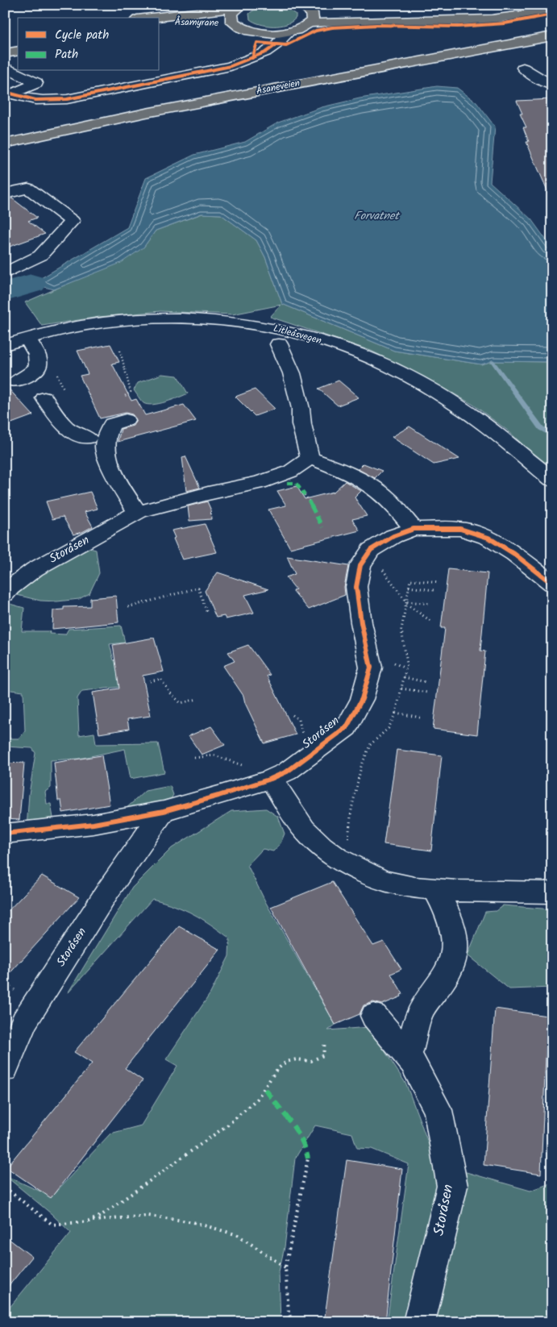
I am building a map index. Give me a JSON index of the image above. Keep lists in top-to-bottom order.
{
  "streets": {
    "main road": ["Åsamyrane", "Åsaneveien"],
    "street": ["Litleåsvegen", "Storåsen"]
  },
  "water": ["Forvatnet"],
  "legend": ["Cycle path", "Path"]
}
